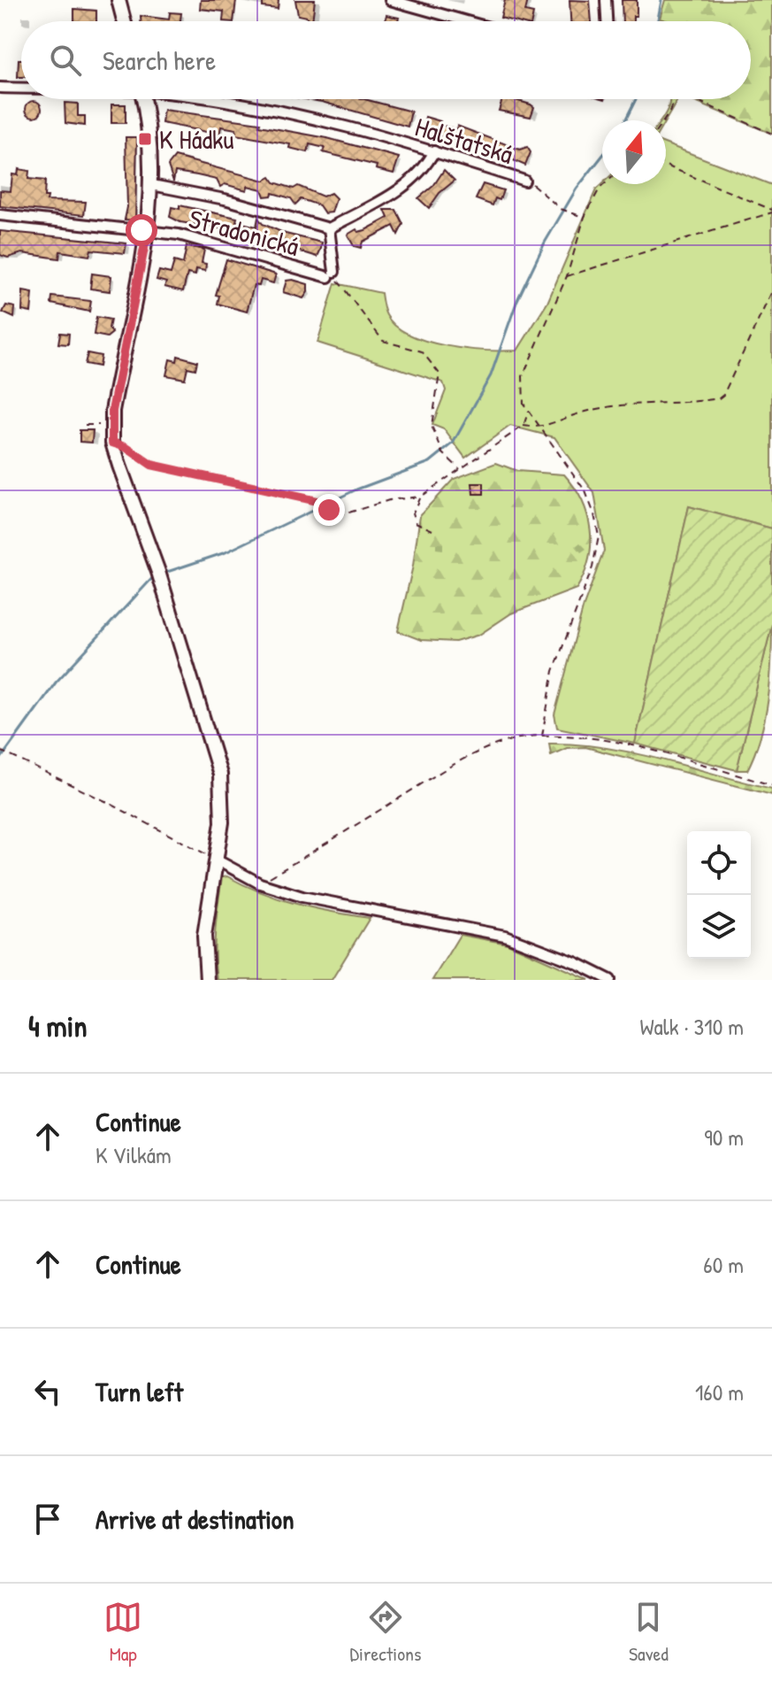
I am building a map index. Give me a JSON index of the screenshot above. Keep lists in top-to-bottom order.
{
  "streets": {
    "street": ["Halštatská", "Stradonická"]
  },
  "places": {
    "transit": ["K Hádku"]
  },
  "north": "top",
  "page": {
    "search": "Search here",
    "heading": ["4 min", "Walk · 310 m"],
    "list": [
      ["Continue", "K Vilkám", "90 m"],
      ["Continue", "60 m"],
      ["Turn left", "160 m"],
      "Arrive at destination"
    ],
    "nav": ["Map", "Directions", "Saved"]
  }
}
